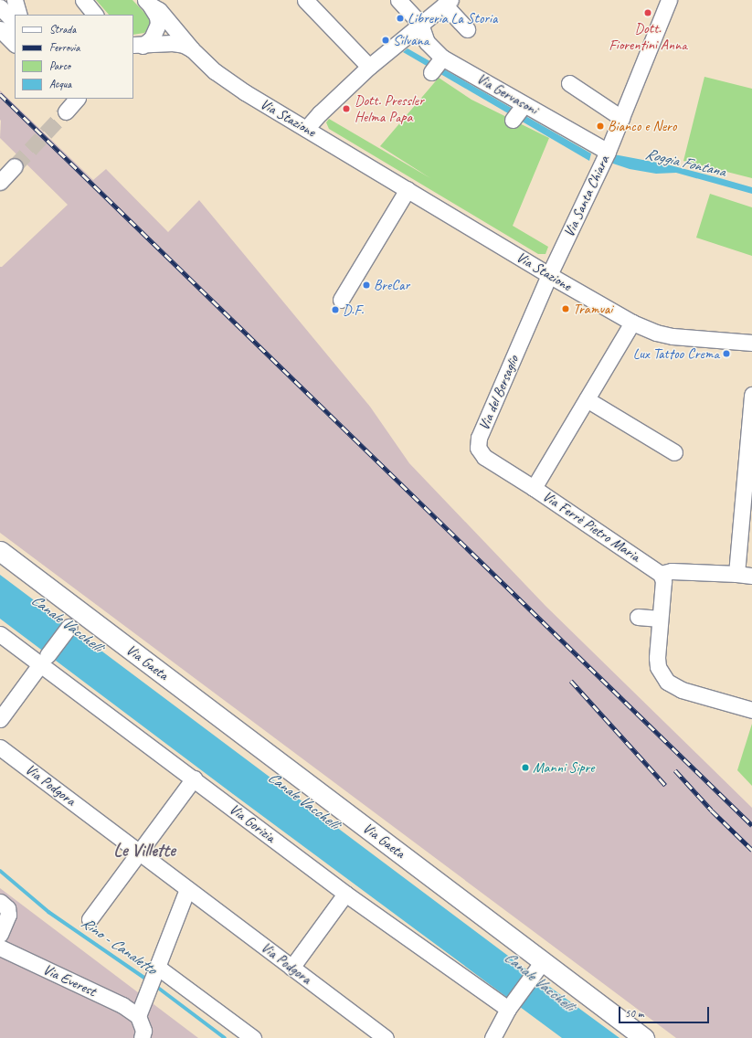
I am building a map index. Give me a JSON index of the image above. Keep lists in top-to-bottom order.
{
  "streets": {
    "main road": ["Via Gaeta"],
    "street": [
      "Via Gervasoni",
      "Via Stazione",
      "Via Santa Chiara",
      "Via del Bersaglio",
      "Via Ferrè Pietro Maria",
      "Via Podgora",
      "Via Gorizia",
      "Via Everest"
    ]
  },
  "crossings": [
    ["Via Gervasoni", "Via Santa Chiara"],
    ["Via Stazione", "Via Santa Chiara"],
    ["Via Stazione", "Via del Bersaglio"],
    ["Via Stazione", "Via Ferrè Pietro Maria"],
    ["Via Santa Chiara", "Via del Bersaglio"],
    ["Via del Bersaglio", "Via Ferrè Pietro Maria"]
  ],
  "districts": ["Le Villette"],
  "water": ["Roggia Fontana", "Canale Vacchelli", "Rino - Canaletto"],
  "places": [
    "Dott. Fiorentini Anna",
    "Libreria La Storia",
    "Silvana",
    "Dott. Pressler Helma Papa",
    "Bianco e Nero",
    "BreCar",
    "Tramvai",
    "D.F.",
    "Lux Tattoo Crema",
    "Manni Sipre"
  ],
  "legend": [
    "Strada",
    "Ferrovia",
    "Parco",
    "Acqua"
  ],
  "scale_bar": "50 m"
}
